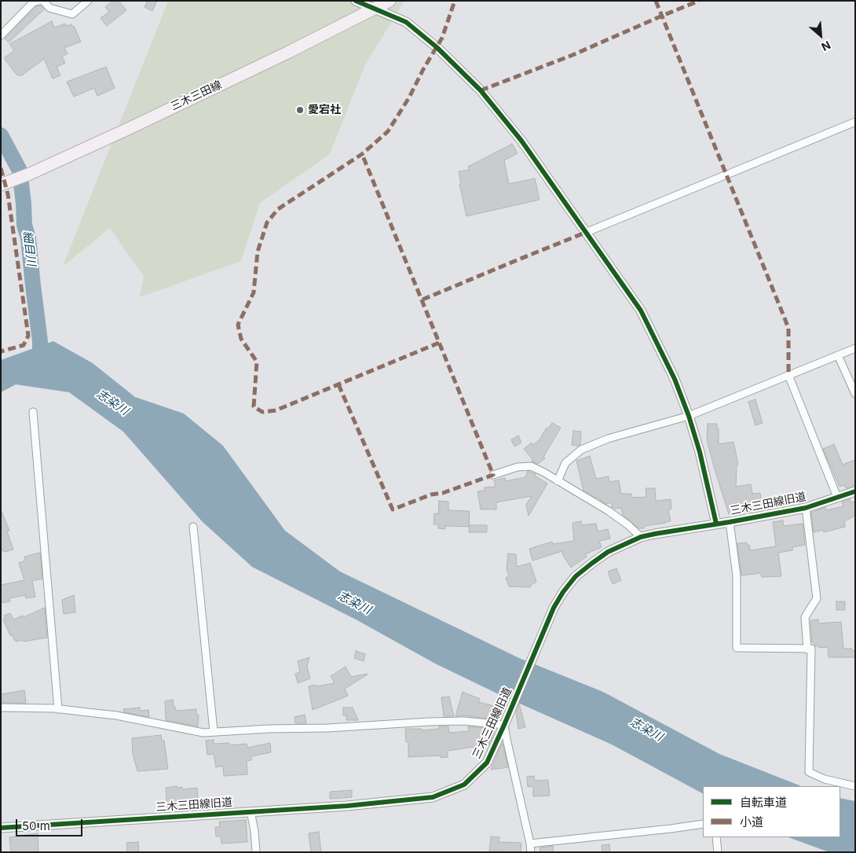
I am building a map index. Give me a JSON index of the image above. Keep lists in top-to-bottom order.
{
  "streets": {
    "main road": ["三木三田線"],
    "street": ["三木三田線旧道"]
  },
  "water": ["細目川", "志染川"],
  "places": ["愛宕社"],
  "legend": ["自転車道", "小道"],
  "scale_bar": "50 m",
  "north": "bottom right"
}
